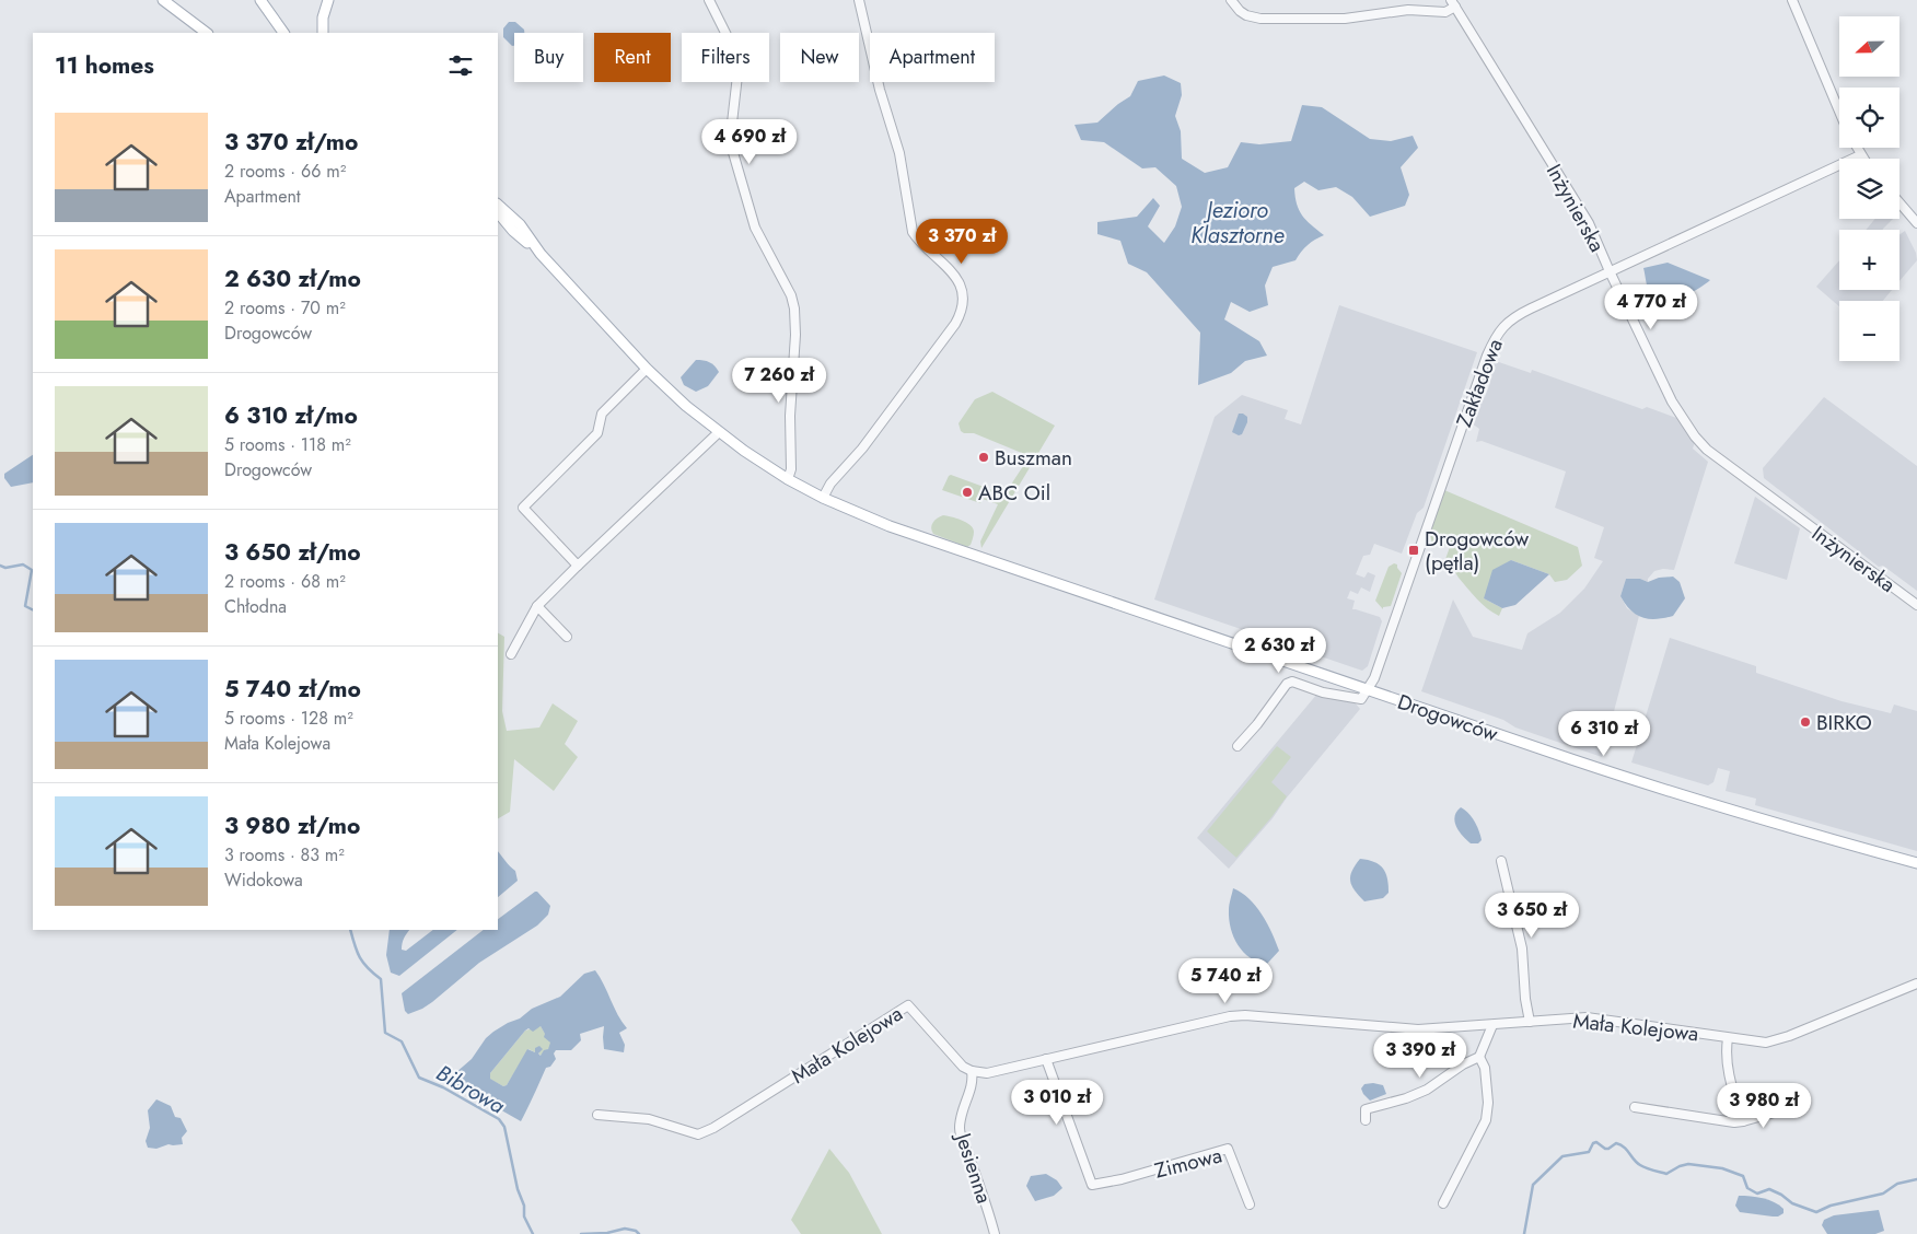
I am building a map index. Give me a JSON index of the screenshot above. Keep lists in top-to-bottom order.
{
  "streets": {
    "main road": ["Drogowców"],
    "street": [
      "Inżynierska",
      "Zakładowa",
      "Mała Kolejowa",
      "Zimowa",
      "Jesienna"
    ]
  },
  "crossings": [
    ["Inżynierska", "Zakładowa"],
    ["Zakładowa", "Drogowców"],
    ["Mała Kolejowa", "Zimowa"],
    ["Mała Kolejowa", "Jesienna"]
  ],
  "water": ["Jezioro Klasztorne", "Bibrowa"],
  "places": {
    "other": ["Buszman", "ABC Oil", "BIRKO"],
    "transit": ["Drogowców (pętla)"]
  },
  "north": "left",
  "page": {
    "map_buttons": ["+", "−"],
    "chip": [
      "Buy",
      "Rent",
      "Filters",
      "New",
      "Apartment"
    ],
    "heading": "11 homes",
    "list": [
      {
        "name": "3 370 zł/mo",
        "note": "2 rooms · 66 m² · Apartment"
      },
      {
        "name": "2 630 zł/mo",
        "note": "2 rooms · 70 m² · Drogowców"
      },
      {
        "name": "6 310 zł/mo",
        "note": "5 rooms · 118 m² · Drogowców"
      },
      {
        "name": "3 650 zł/mo",
        "note": "2 rooms · 68 m² · Chłodna"
      },
      {
        "name": "5 740 zł/mo",
        "note": "5 rooms · 128 m² · Mała Kolejowa"
      },
      {
        "name": "3 980 zł/mo",
        "note": "3 rooms · 83 m² · Widokowa"
      }
    ],
    "price": [
      "4 690 zł",
      "3 370 zł",
      "4 770 zł",
      "7 260 zł",
      "2 630 zł",
      "6 310 zł",
      "3 650 zł",
      "5 740 zł",
      "3 390 zł",
      "3 010 zł",
      "3 980 zł"
    ]
  }
}
